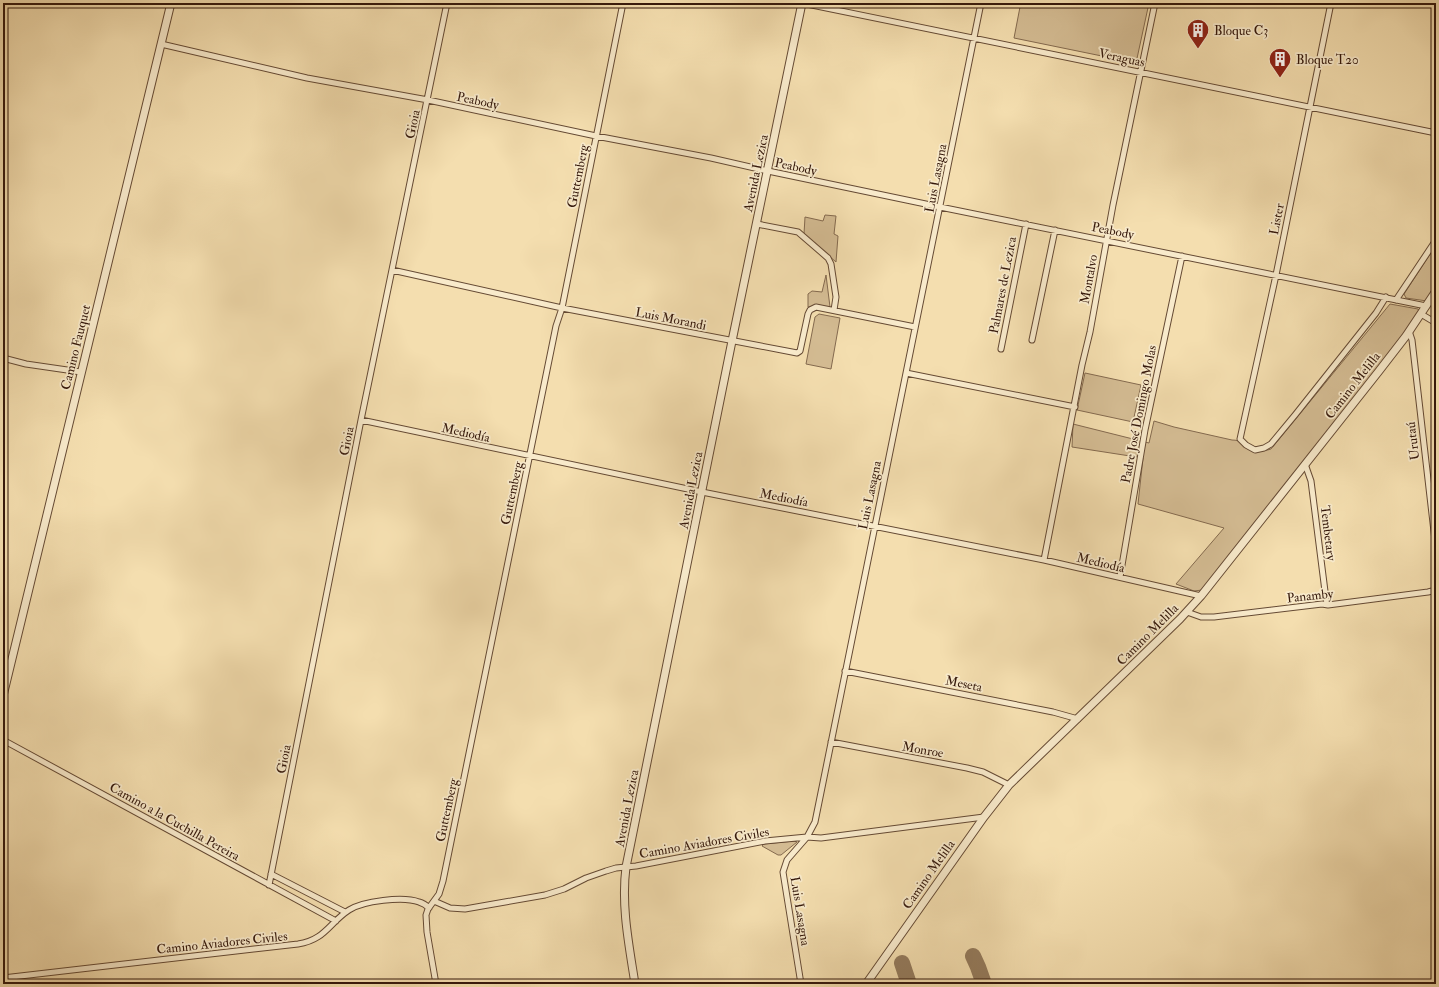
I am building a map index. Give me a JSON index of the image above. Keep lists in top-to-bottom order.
{
  "streets": {
    "street": [
      "Veraguas",
      "Peabody",
      "Gioia",
      "Avenida Lezica",
      "Guttemberg",
      "Luis Lasagna",
      "Lister",
      "Montalvo",
      "Palmares de Lezica",
      "Luis Morandi",
      "Camino Fauquet",
      "Camino Melilla",
      "Padre José Domingo Molas",
      "Mediodía",
      "Urutaú",
      "Tembetary",
      "Panamby",
      "Meseta",
      "Monroe",
      "Camino a la Cuchilla Pereira",
      "Camino Aviadores Civiles"
    ]
  },
  "crossings": [
    ["Veraguas", "Avenida Lezica"],
    ["Veraguas", "Luis Lasagna"],
    ["Veraguas", "Lister"],
    ["Veraguas", "Montalvo"],
    ["Peabody", "Gioia"],
    ["Peabody", "Avenida Lezica"],
    ["Peabody", "Guttemberg"],
    ["Peabody", "Luis Lasagna"],
    ["Peabody", "Lister"],
    ["Peabody", "Montalvo"],
    ["Peabody", "Palmares de Lezica"],
    ["Peabody", "Camino Fauquet"],
    ["Peabody", "Camino Melilla"],
    ["Peabody", "Padre José Domingo Molas"],
    ["Gioia", "Luis Morandi"],
    ["Gioia", "Mediodía"],
    ["Gioia", "Camino a la Cuchilla Pereira"],
    ["Avenida Lezica", "Luis Morandi"],
    ["Avenida Lezica", "Mediodía"],
    ["Avenida Lezica", "Camino Aviadores Civiles"],
    ["Guttemberg", "Luis Morandi"],
    ["Guttemberg", "Mediodía"],
    ["Guttemberg", "Camino Aviadores Civiles"],
    ["Luis Lasagna", "Luis Morandi"],
    ["Luis Lasagna", "Mediodía"],
    ["Luis Lasagna", "Meseta"],
    ["Luis Lasagna", "Monroe"],
    ["Luis Lasagna", "Camino Aviadores Civiles"],
    ["Lister", "Camino Melilla"],
    ["Montalvo", "Mediodía"],
    ["Camino Melilla", "Mediodía"],
    ["Camino Melilla", "Urutaú"],
    ["Camino Melilla", "Tembetary"],
    ["Camino Melilla", "Panamby"],
    ["Camino Melilla", "Meseta"],
    ["Camino Melilla", "Monroe"],
    ["Camino Melilla", "Camino Aviadores Civiles"],
    ["Padre José Domingo Molas", "Mediodía"],
    ["Tembetary", "Panamby"],
    ["Camino a la Cuchilla Pereira", "Camino Aviadores Civiles"]
  ],
  "places": {
    "building": ["Bloque C3", "Bloque T20"]
  }
}
